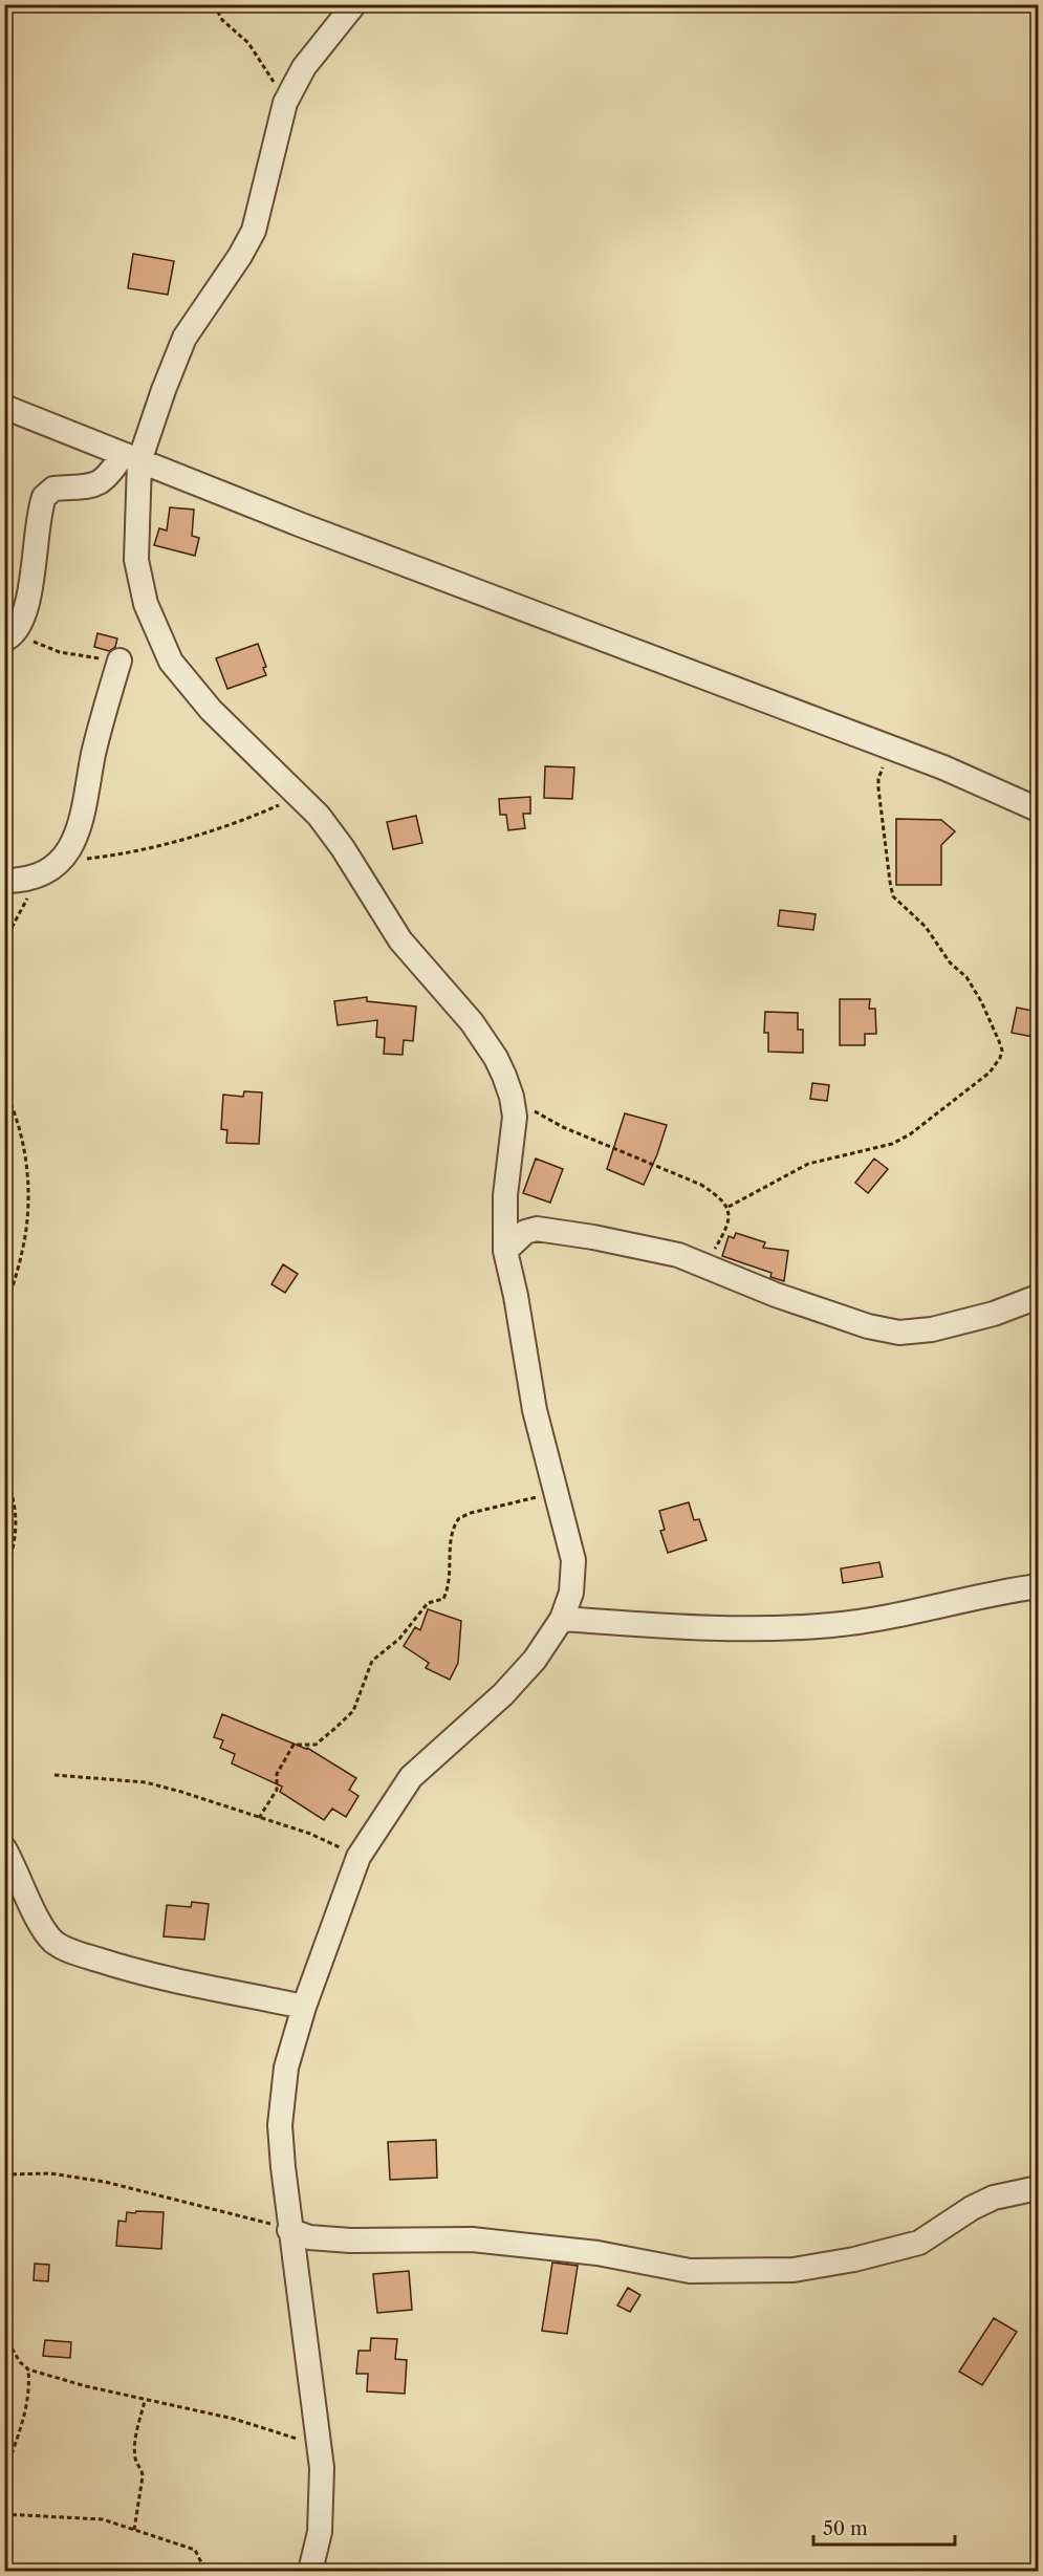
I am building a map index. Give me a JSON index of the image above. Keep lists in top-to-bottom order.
{
  "scale_bar": "50 m"
}
